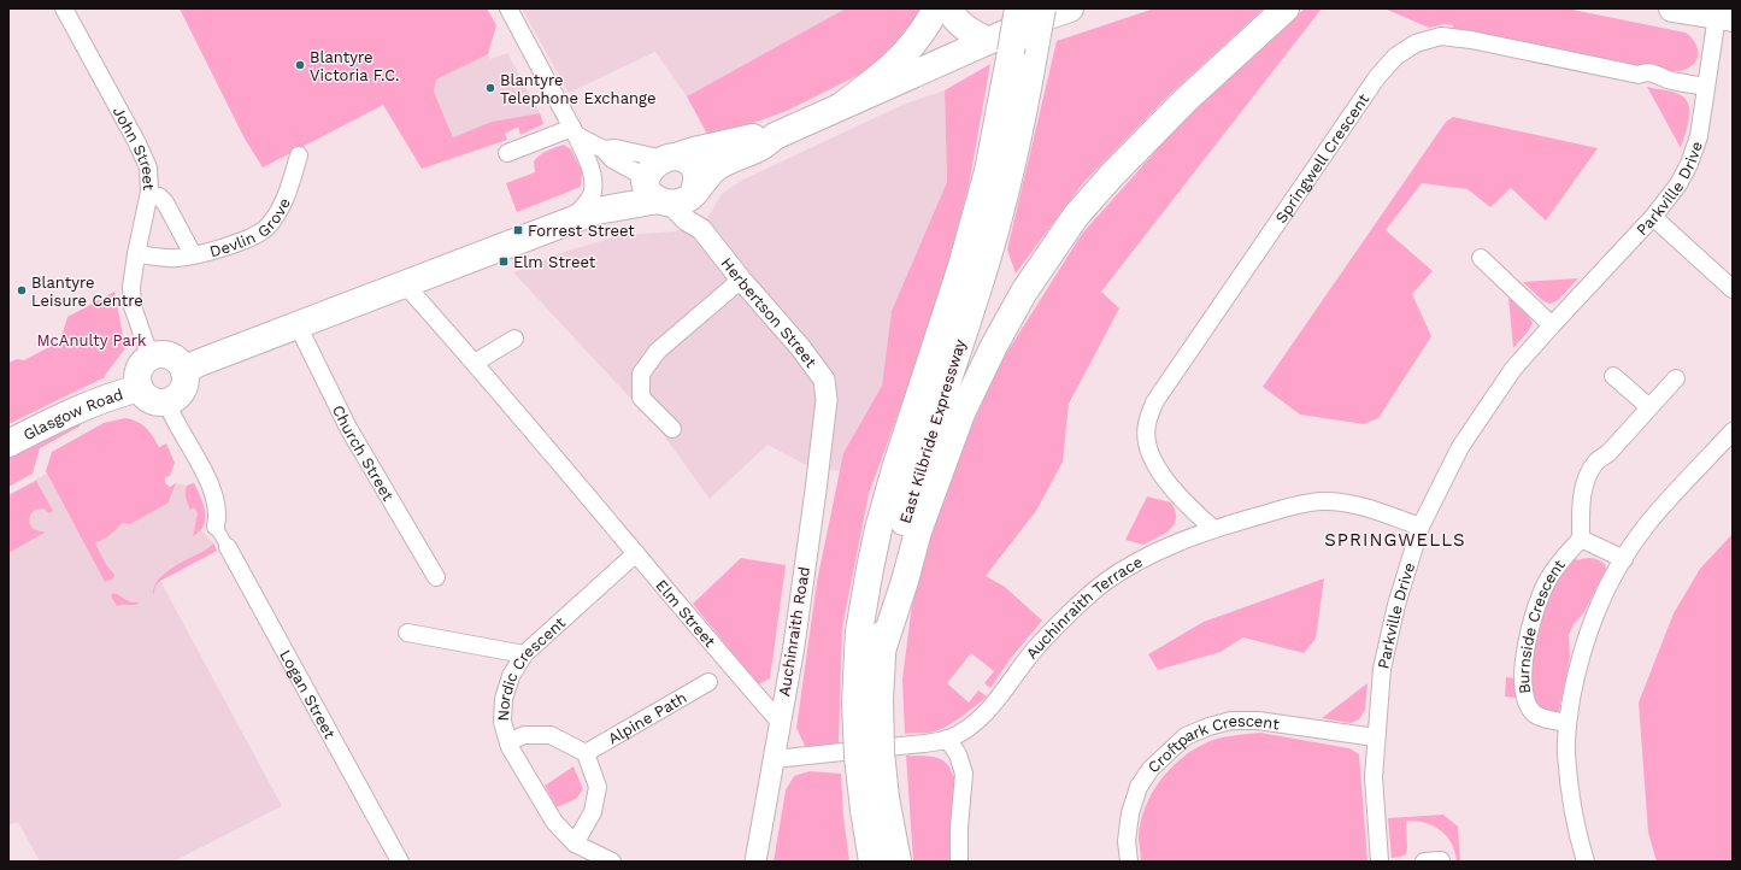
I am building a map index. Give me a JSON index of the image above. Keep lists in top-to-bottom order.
{
  "streets": {
    "main road": ["Glasgow Road", "East Kilbride Expressway"],
    "street": [
      "John Street",
      "Springwell Crescent",
      "Parkville Drive",
      "Devlin Grove",
      "Herbertson Street",
      "Church Street",
      "Auchinraith Terrace",
      "Elm Street",
      "Burnside Crescent",
      "Auchinraith Road",
      "Nordic Crescent",
      "Logan Street",
      "Alpine Path",
      "Croftpark Crescent"
    ]
  },
  "crossings": [
    ["John Street", "Devlin Grove"],
    ["John Street", "Glasgow Road"],
    ["Springwell Crescent", "Parkville Drive"],
    ["Springwell Crescent", "Auchinraith Terrace"],
    ["Parkville Drive", "Auchinraith Terrace"],
    ["Parkville Drive", "Croftpark Crescent"],
    ["Herbertson Street", "Auchinraith Road"],
    ["Auchinraith Terrace", "Auchinraith Road"],
    ["Elm Street", "Auchinraith Road"],
    ["Elm Street", "Nordic Crescent"]
  ],
  "districts": ["SPRINGWELLS"],
  "parks": ["McAnulty Park"],
  "places": {
    "other": ["Blantyre Victoria F.C.", "Blantyre Telephone Exchange", "Blantyre Leisure Centre"],
    "transit": ["Forrest Street", "Elm Street"]
  }
}
